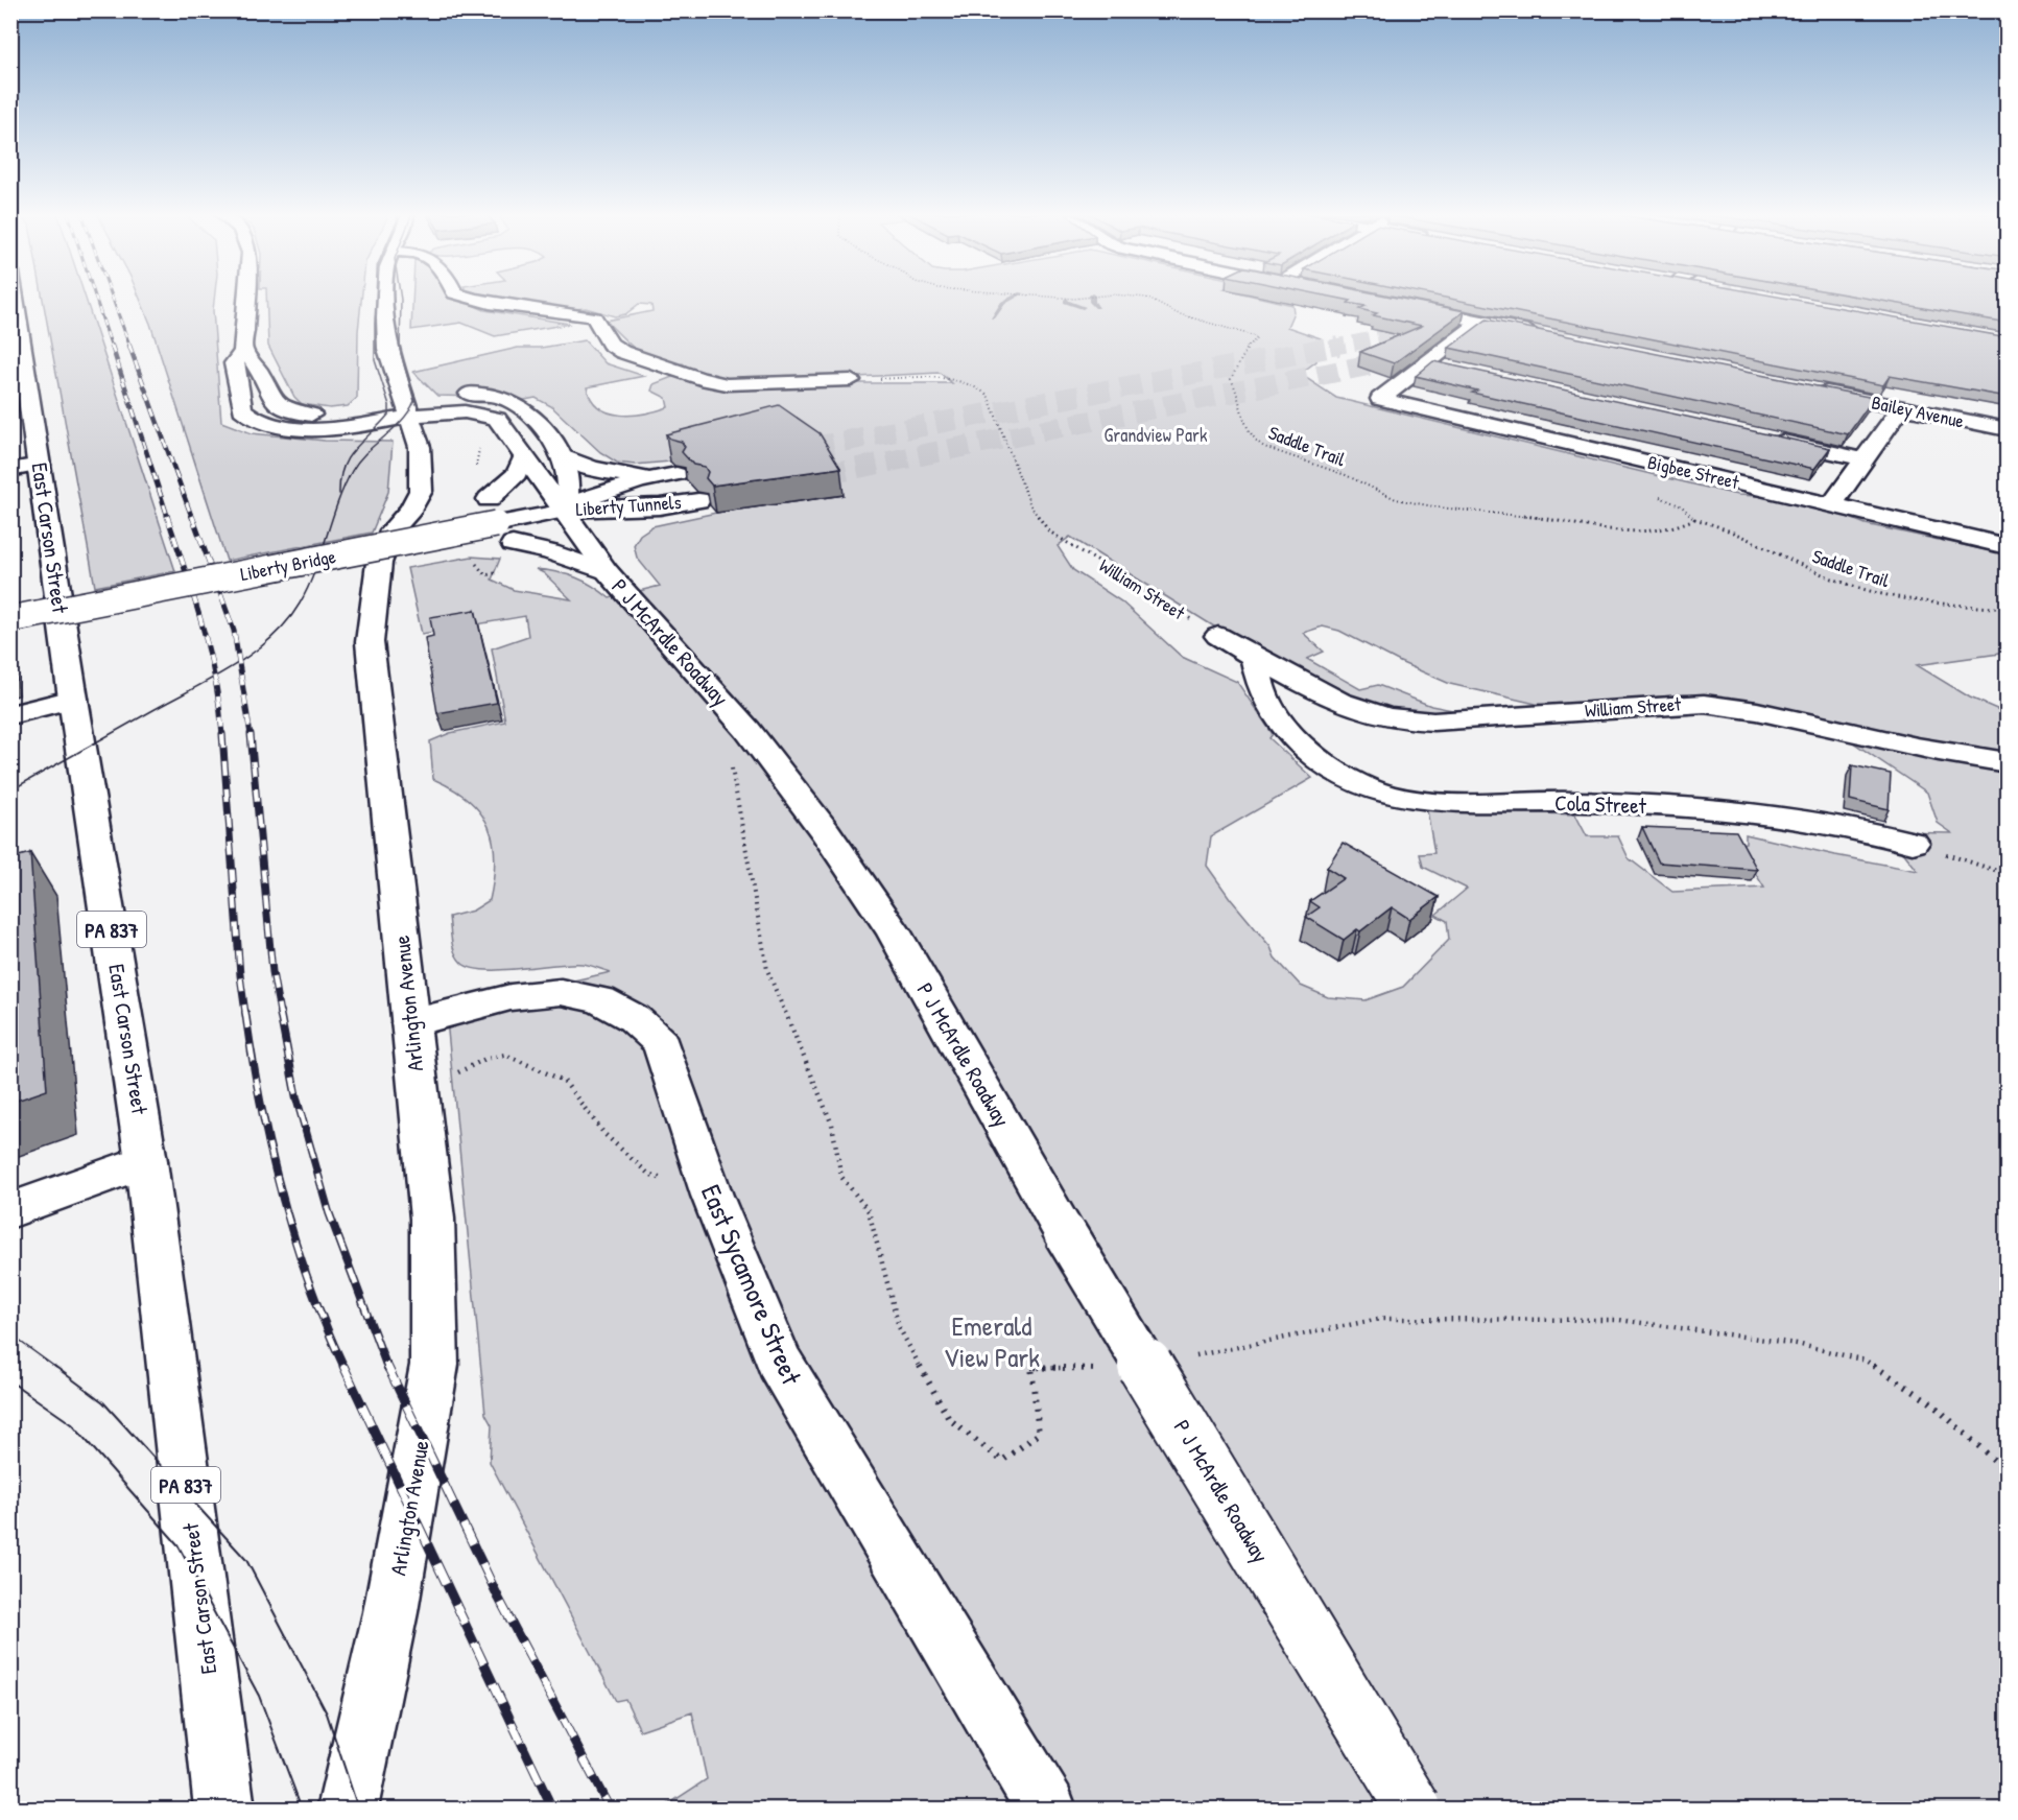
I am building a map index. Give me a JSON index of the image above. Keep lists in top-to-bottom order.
{
  "streets": {
    "main road": [
      "Bailey Avenue",
      "Bigbee Street",
      "Liberty Tunnels",
      "East Carson Street",
      "Liberty Bridge",
      "William Street",
      "P J McArdle Roadway",
      "Cola Street",
      "PA 837",
      "Arlington Avenue",
      "East Sycamore Street"
    ],
    "path": ["Saddle Trail"]
  },
  "crossings": [
    ["Liberty Tunnels", "Liberty Bridge"],
    ["Liberty Tunnels", "P J McArdle Roadway"],
    ["Liberty Bridge", "P J McArdle Roadway"],
    ["William Street", "Cola Street"],
    ["P J McArdle Roadway", "Arlington Avenue"],
    ["Arlington Avenue", "East Sycamore Street"]
  ],
  "parks": ["Grandview Park", "Emerald View Park"]
}
